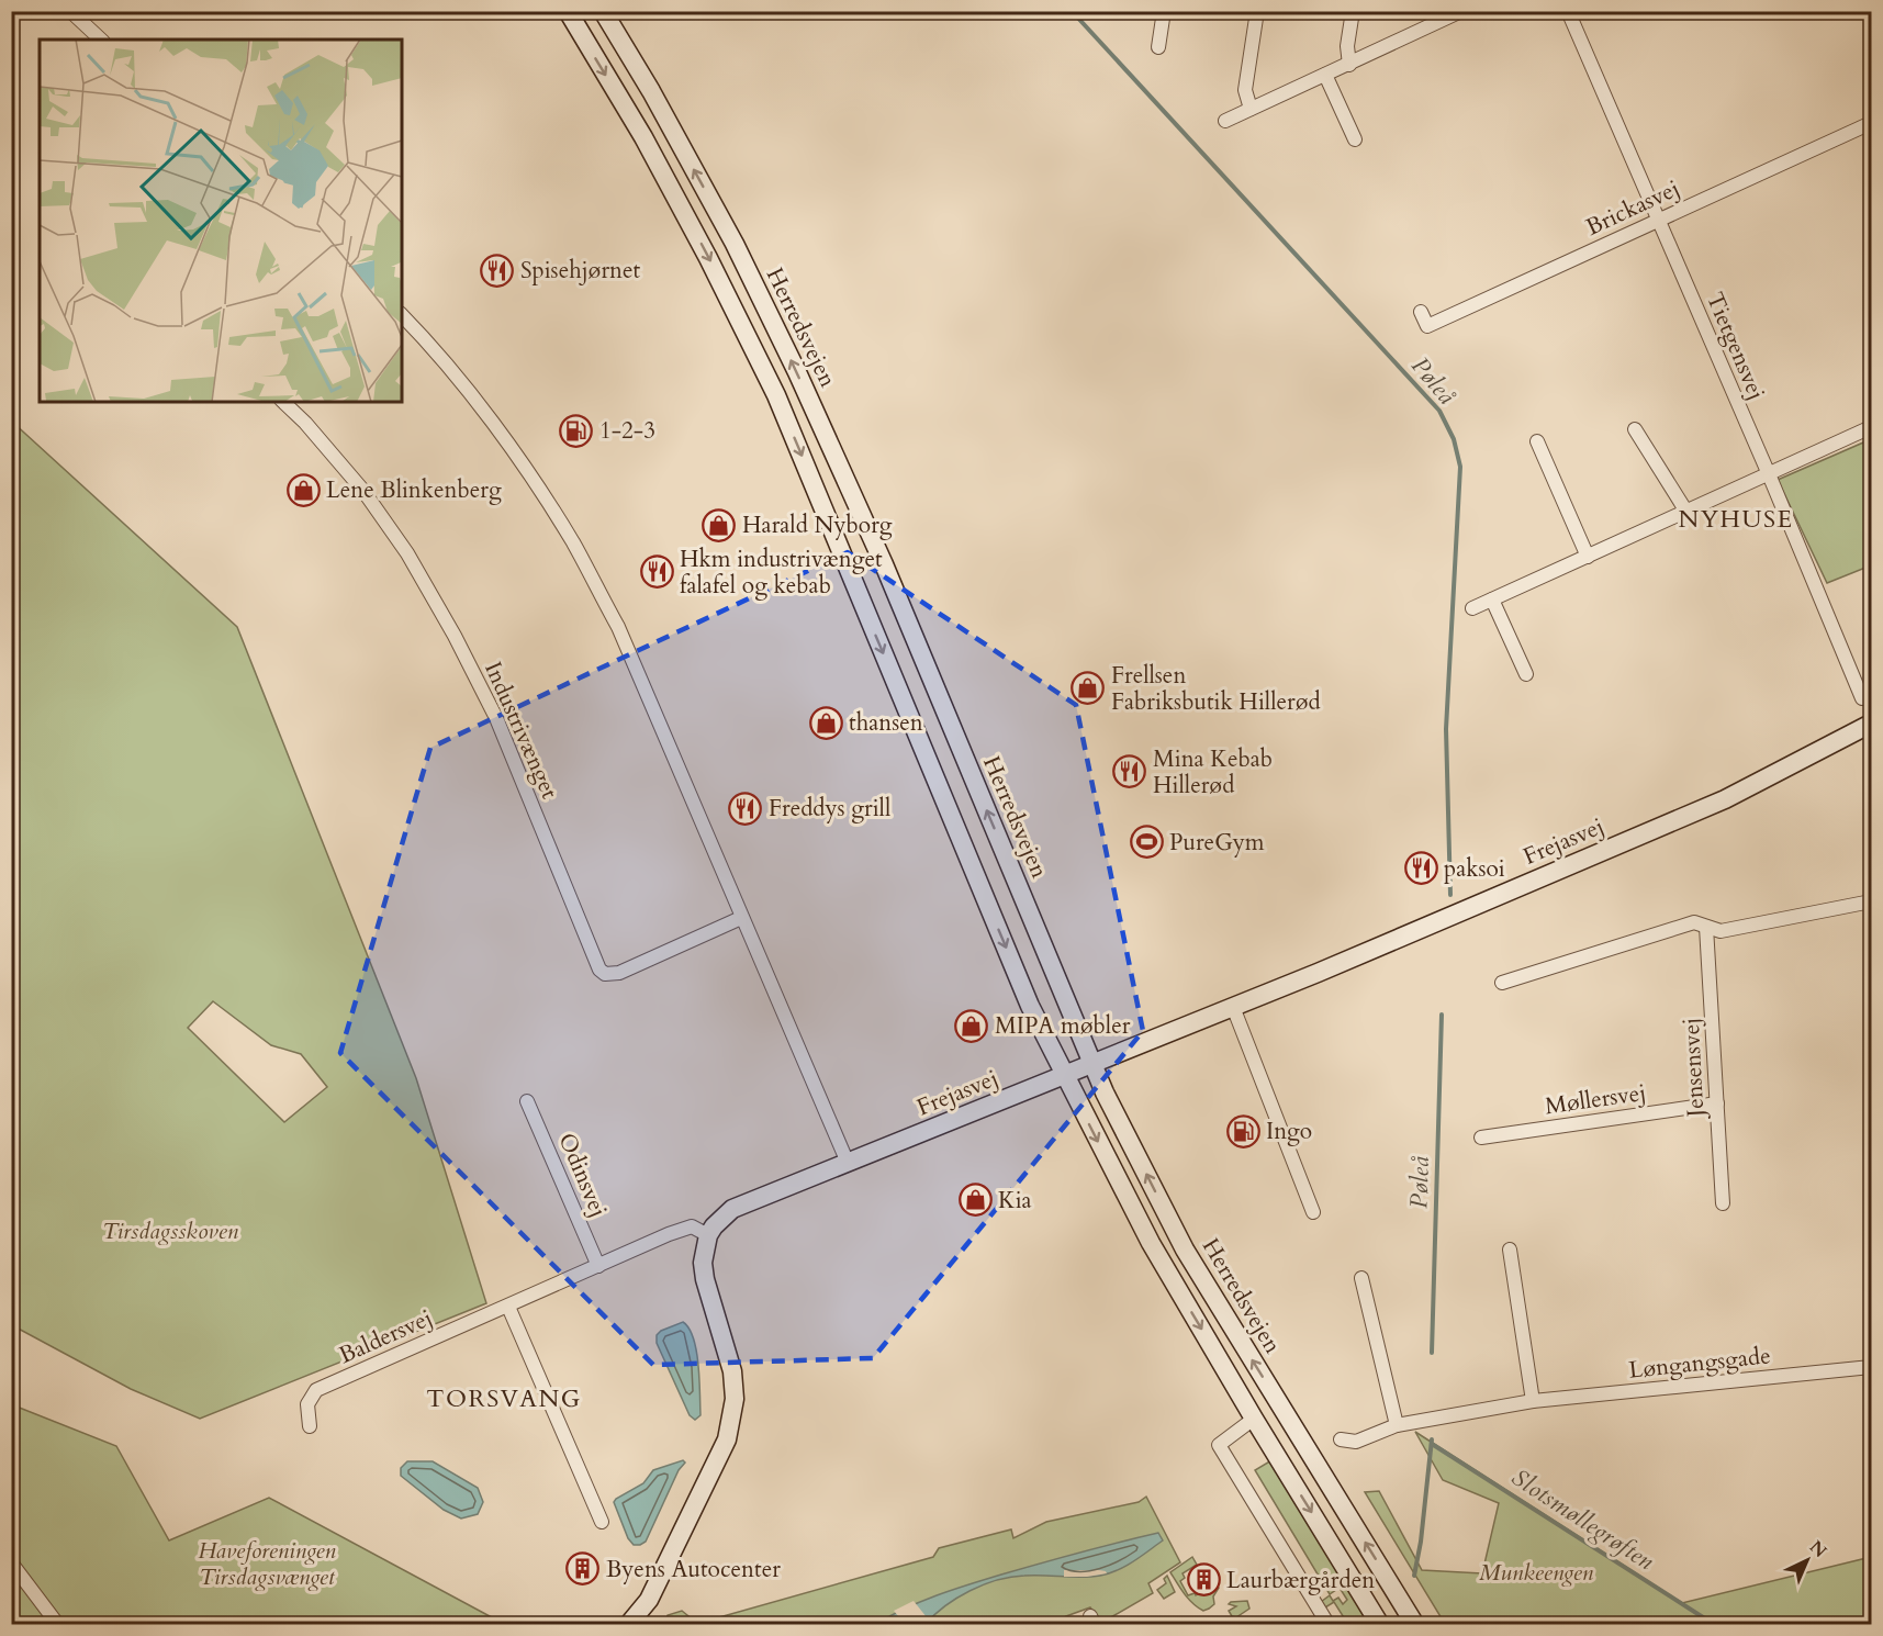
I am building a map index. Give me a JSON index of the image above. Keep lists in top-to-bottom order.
{
  "streets": {
    "street": [
      "Brickasvej",
      "Herredsvejen",
      "Tietgensvej",
      "Industrivænget",
      "Frejasvej",
      "Jensensvej",
      "Møllersvej",
      "Odinsvej",
      "Baldersvej",
      "Løngangsgade"
    ]
  },
  "crossings": [
    ["Brickasvej", "Tietgensvej"],
    ["Herredsvejen", "Frejasvej"],
    ["Jensensvej", "Møllersvej"]
  ],
  "districts": ["NYHUSE", "TORSVANG"],
  "water": ["Pøleå", "Slotsmøllegrøften"],
  "parks": ["Tirsdagsskoven", "Haveforeningen Tirsdagsvænget", "Munkeengen"],
  "places": {
    "restaurant": [
      "Spisehjørnet",
      "Hkm industrivænget falafel og kebab",
      "Mina Kebab Hillerød",
      "Freddys grill",
      "paksoi"
    ],
    "fuel station": ["1-2-3", "Ingo"],
    "shop": [
      "Lene Blinkenberg",
      "Harald Nyborg",
      "Frellsen Fabriksbutik Hillerød",
      "thansen",
      "MIPA møbler",
      "Kia"
    ],
    "sports": ["PureGym"],
    "building": ["Byens Autocenter", "Laurbærgården"]
  },
  "north": "top right"
}
